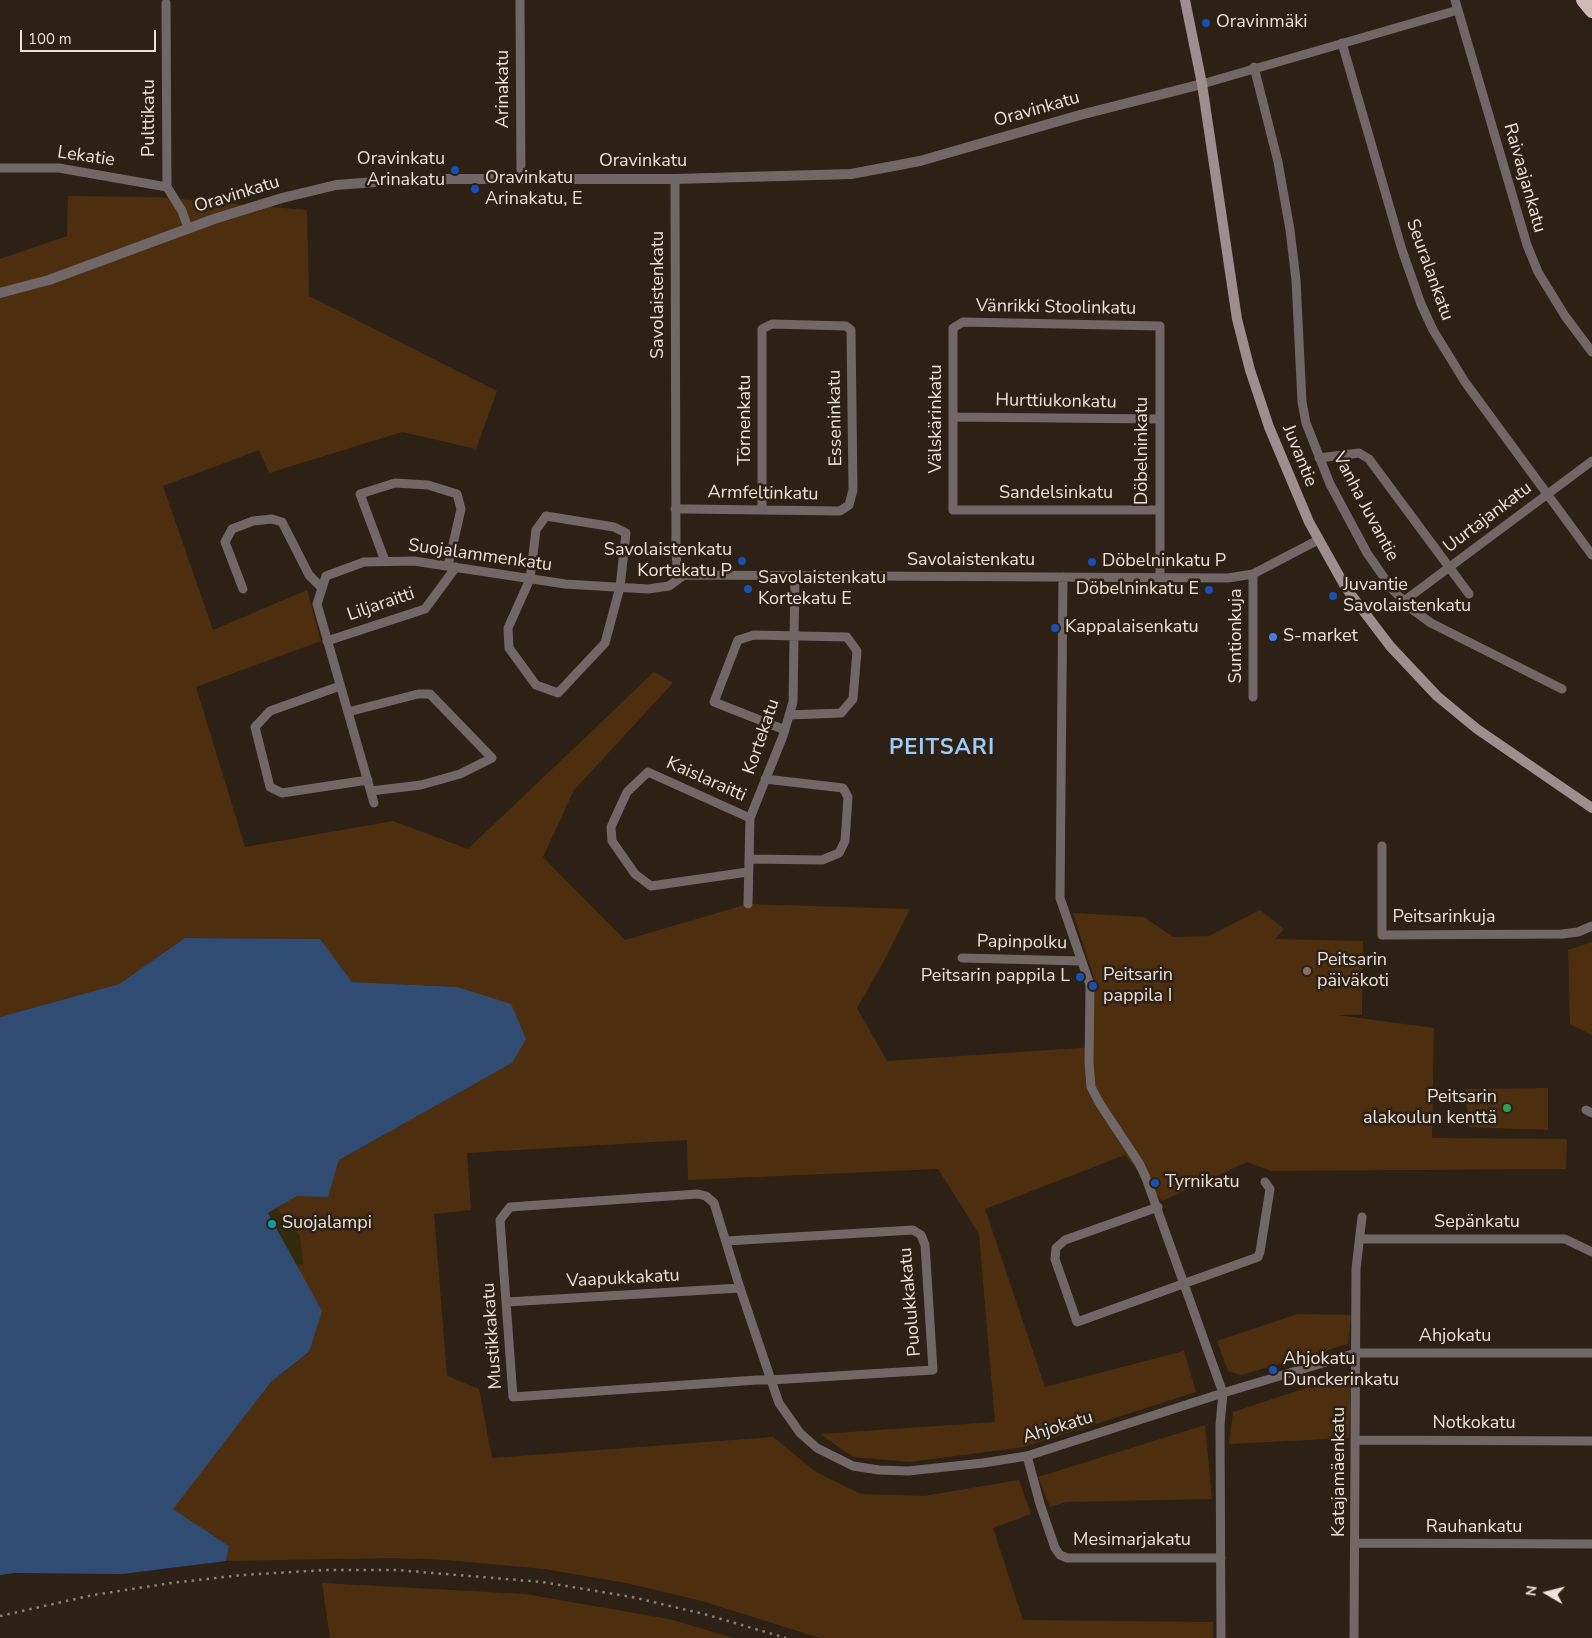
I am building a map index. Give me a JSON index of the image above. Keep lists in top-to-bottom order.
{
  "streets": {
    "main road": ["Juvantie"],
    "street": [
      "Arinakatu",
      "Oravinkatu",
      "Pulttikatu",
      "Lekatie",
      "Raivaajankatu",
      "Seuralankatu",
      "Savolaistenkatu",
      "Vänrikki Stoolinkatu",
      "Hurttiukonkatu",
      "Esseninkatu",
      "Välskärinkatu",
      "Törnenkatu",
      "Döbelninkatu",
      "Armfeltinkatu",
      "Sandelsinkatu",
      "Vanha Juvantie",
      "Uurtajankatu",
      "Suojalammenkatu",
      "Liljaraitti",
      "Suntionkuja",
      "Kortekatu",
      "Kaislaraitti",
      "Peitsarinkuja",
      "Papinpolku",
      "Sepänkatu",
      "Vaapukkakatu",
      "Puolukkakatu",
      "Mustikkakatu",
      "Ahjokatu",
      "Notkokatu",
      "Katajamäenkatu",
      "Rauhankatu",
      "Mesimarjakatu"
    ]
  },
  "crossings": [
    ["Arinakatu", "Oravinkatu"],
    ["Oravinkatu", "Savolaistenkatu"],
    ["Oravinkatu", "Juvantie"],
    ["Pulttikatu", "Lekatie"],
    ["Seuralankatu", "Uurtajankatu"],
    ["Savolaistenkatu", "Döbelninkatu"],
    ["Savolaistenkatu", "Juvantie"],
    ["Savolaistenkatu", "Armfeltinkatu"],
    ["Savolaistenkatu", "Suojalammenkatu"],
    ["Savolaistenkatu", "Suntionkuja"],
    ["Savolaistenkatu", "Kortekatu"],
    ["Vänrikki Stoolinkatu", "Välskärinkatu"],
    ["Vänrikki Stoolinkatu", "Döbelninkatu"],
    ["Hurttiukonkatu", "Välskärinkatu"],
    ["Hurttiukonkatu", "Döbelninkatu"],
    ["Esseninkatu", "Törnenkatu"],
    ["Esseninkatu", "Armfeltinkatu"],
    ["Välskärinkatu", "Sandelsinkatu"],
    ["Törnenkatu", "Armfeltinkatu"],
    ["Döbelninkatu", "Sandelsinkatu"],
    ["Vanha Juvantie", "Uurtajankatu"],
    ["Suojalammenkatu", "Liljaraitti"],
    ["Kortekatu", "Kaislaraitti"],
    ["Sepänkatu", "Katajamäenkatu"],
    ["Vaapukkakatu", "Mustikkakatu"],
    ["Vaapukkakatu", "Ahjokatu"],
    ["Puolukkakatu", "Mustikkakatu"],
    ["Puolukkakatu", "Ahjokatu"],
    ["Mustikkakatu", "Ahjokatu"],
    ["Ahjokatu", "Katajamäenkatu"],
    ["Ahjokatu", "Mesimarjakatu"],
    ["Notkokatu", "Katajamäenkatu"],
    ["Katajamäenkatu", "Rauhankatu"]
  ],
  "districts": ["PEITSARI"],
  "places": [
    "Oravinmäki",
    "Oravinkatu Arinakatu",
    "Oravinkatu Arinakatu, E",
    "Savolaistenkatu Kortekatu P",
    "Döbelninkatu P",
    "Savolaistenkatu Kortekatu E",
    "Döbelninkatu E",
    "Juvantie Savolaistenkatu",
    "Kappalaisenkatu",
    "S-market",
    "Peitsarin päiväkoti",
    "Peitsarin pappila L",
    "Peitsarin pappila I",
    "Peitsarin alakoulun kenttä",
    "Tyrnikatu",
    "Suojalampi",
    "Ahjokatu Dunckerinkatu"
  ],
  "scale_bar": "100 m",
  "north": "left"
}
